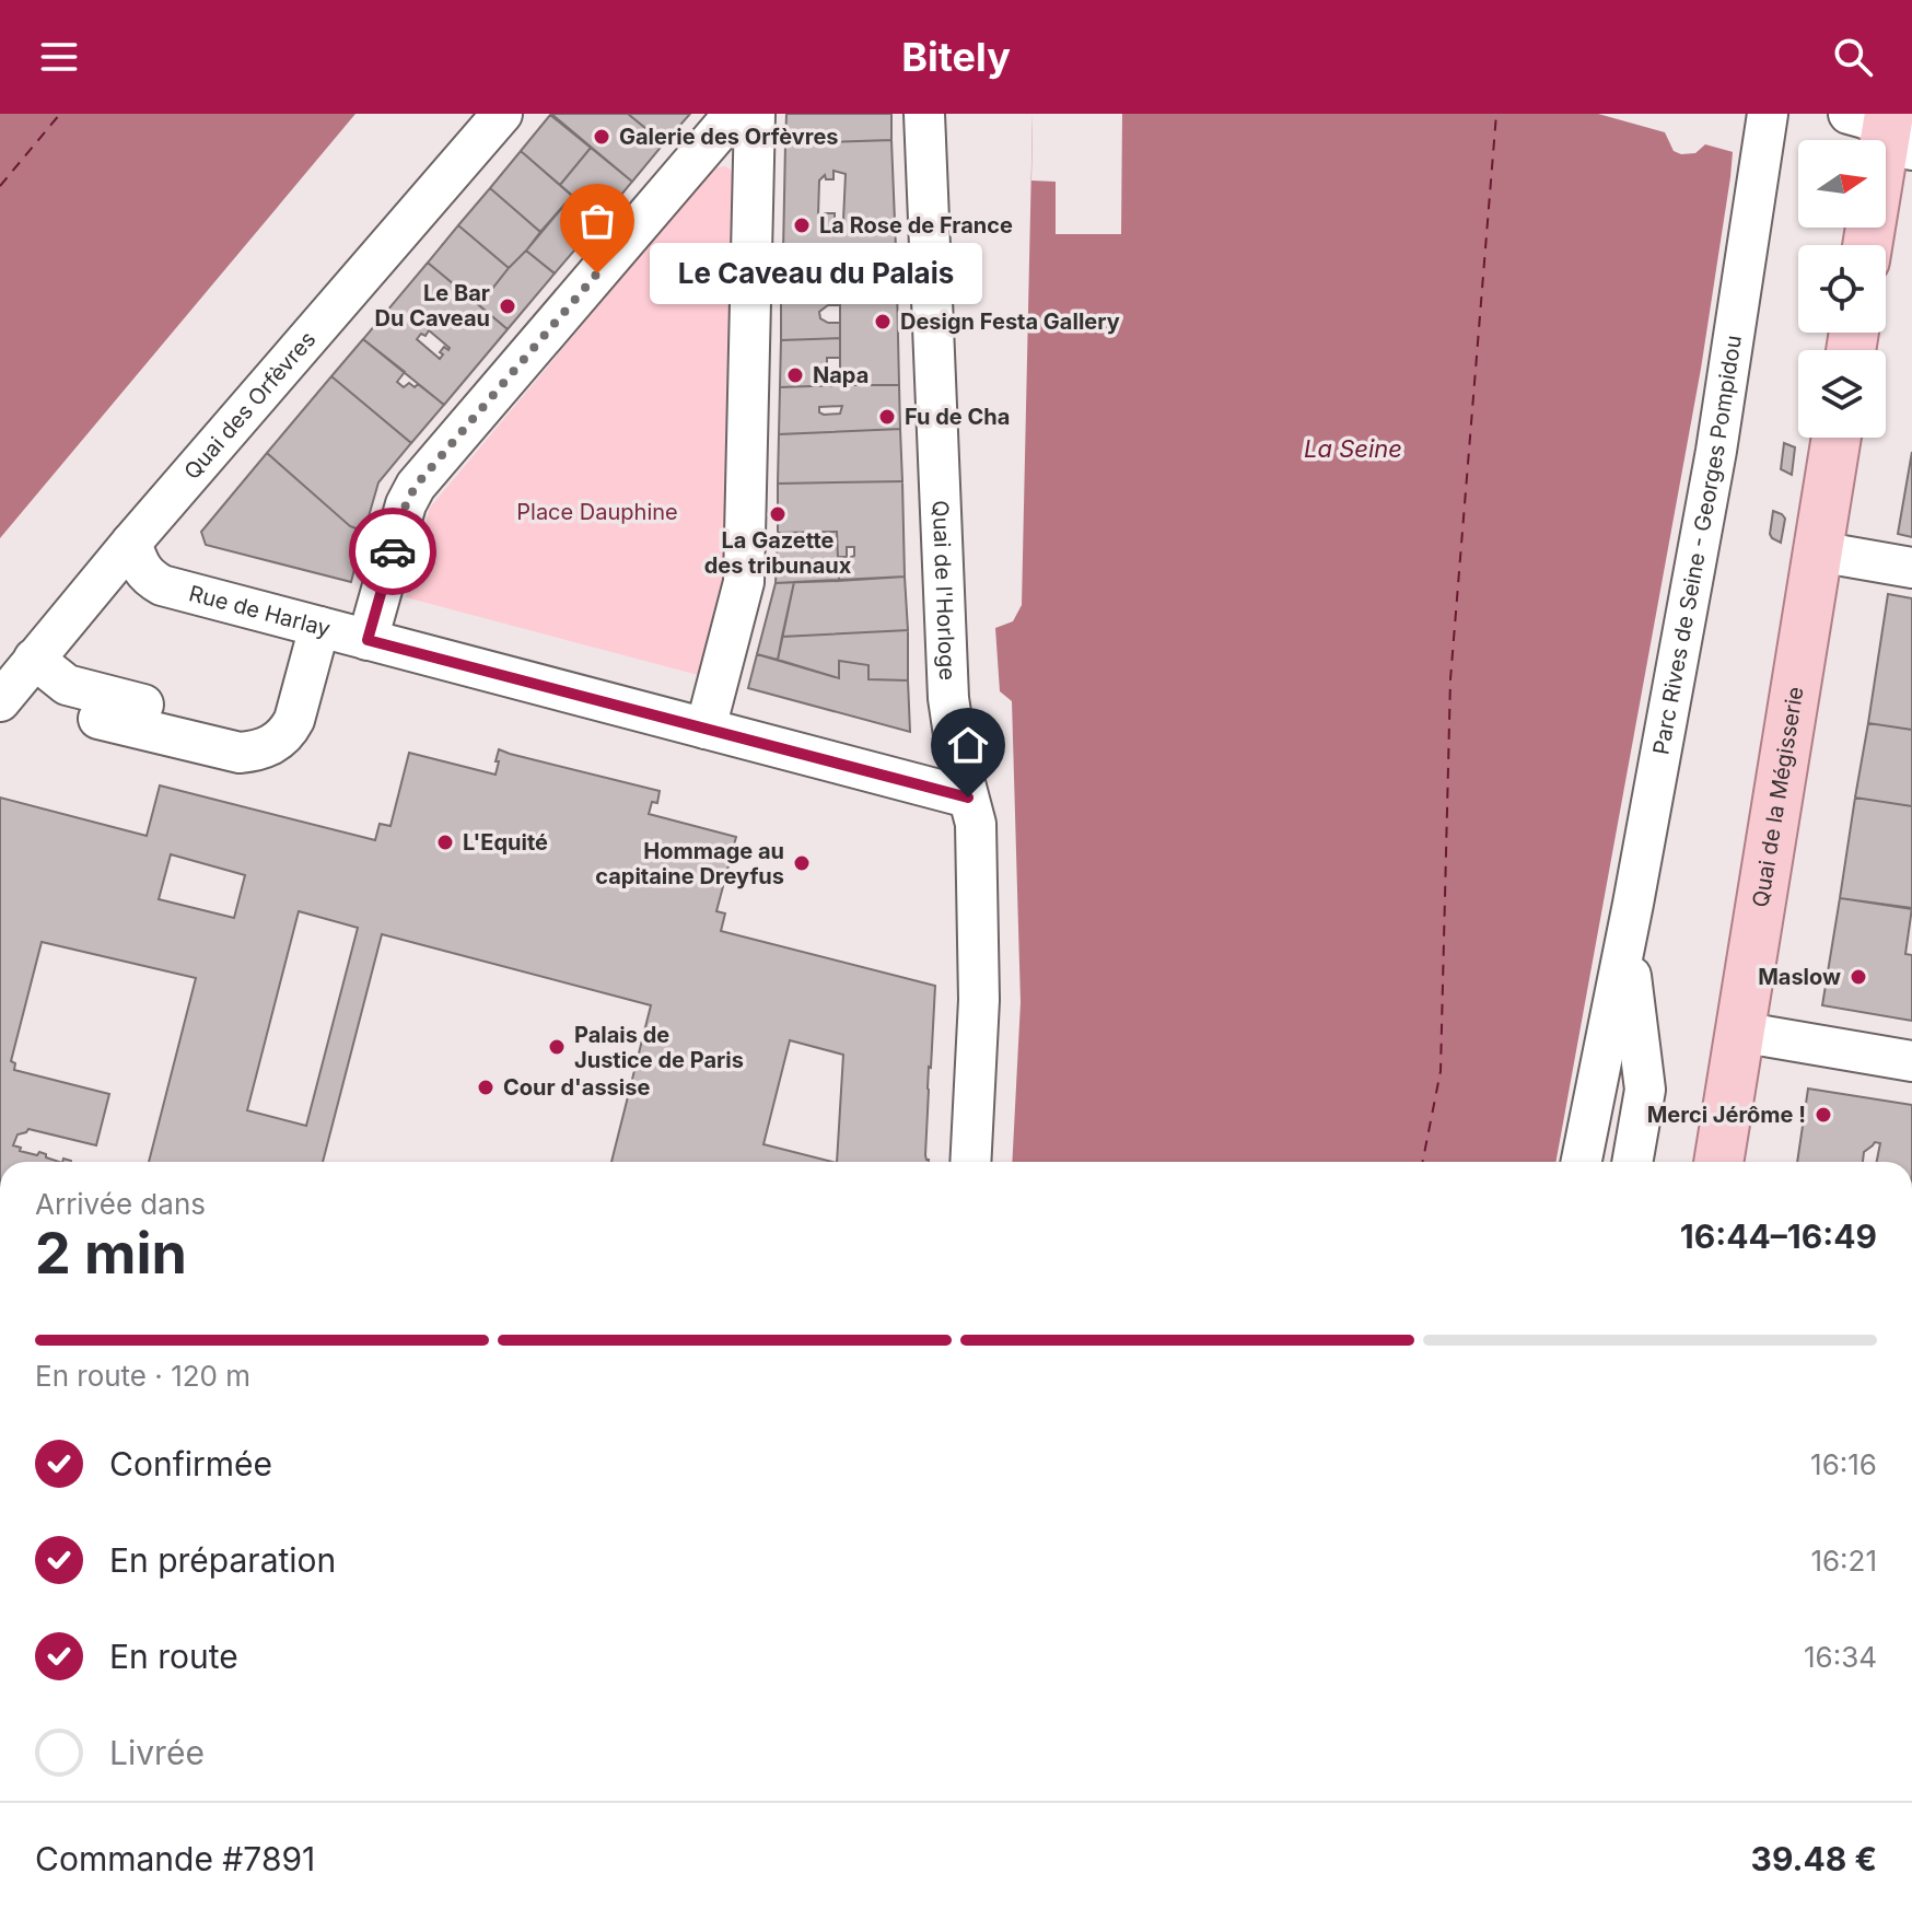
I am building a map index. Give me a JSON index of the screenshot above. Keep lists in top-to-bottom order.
{
  "streets": {
    "main road": ["Quai de la Mégisserie"],
    "street": [
      "Quai des Orfèvres",
      "Parc Rives de Seine - Georges Pompidou",
      "Quai de l'Horloge",
      "Rue de Harlay"
    ]
  },
  "crossings": [
    ["Quai des Orfèvres", "Rue de Harlay"],
    ["Quai de l'Horloge", "Rue de Harlay"]
  ],
  "water": ["La Seine"],
  "parks": ["Place Dauphine"],
  "places": [
    "Galerie des Orfèvres",
    "La Rose de France",
    "Le Caveau du Palais",
    "Le Bar Du Caveau",
    "Design Festa Gallery",
    "Napa",
    "Fu de Cha",
    "La Gazette des tribunaux",
    "L'Equité",
    "Hommage au capitaine Dreyfus",
    "Maslow",
    "Palais de Justice de Paris",
    "Cour d'assise",
    "Merci Jérôme !"
  ],
  "north": "right",
  "page": {
    "header": "Bitely",
    "bubble": "Le Caveau du Palais",
    "heading": ["2 min", "Arrivée dans", "16:44–16:49"],
    "panel": ["Commande #7891", "39.48 €"],
    "bar": "En route · 120 m",
    "list": [
      ["Confirmée", "16:16"],
      ["En préparation", "16:21"],
      ["En route", "16:34"],
      "Livrée"
    ]
  }
}
